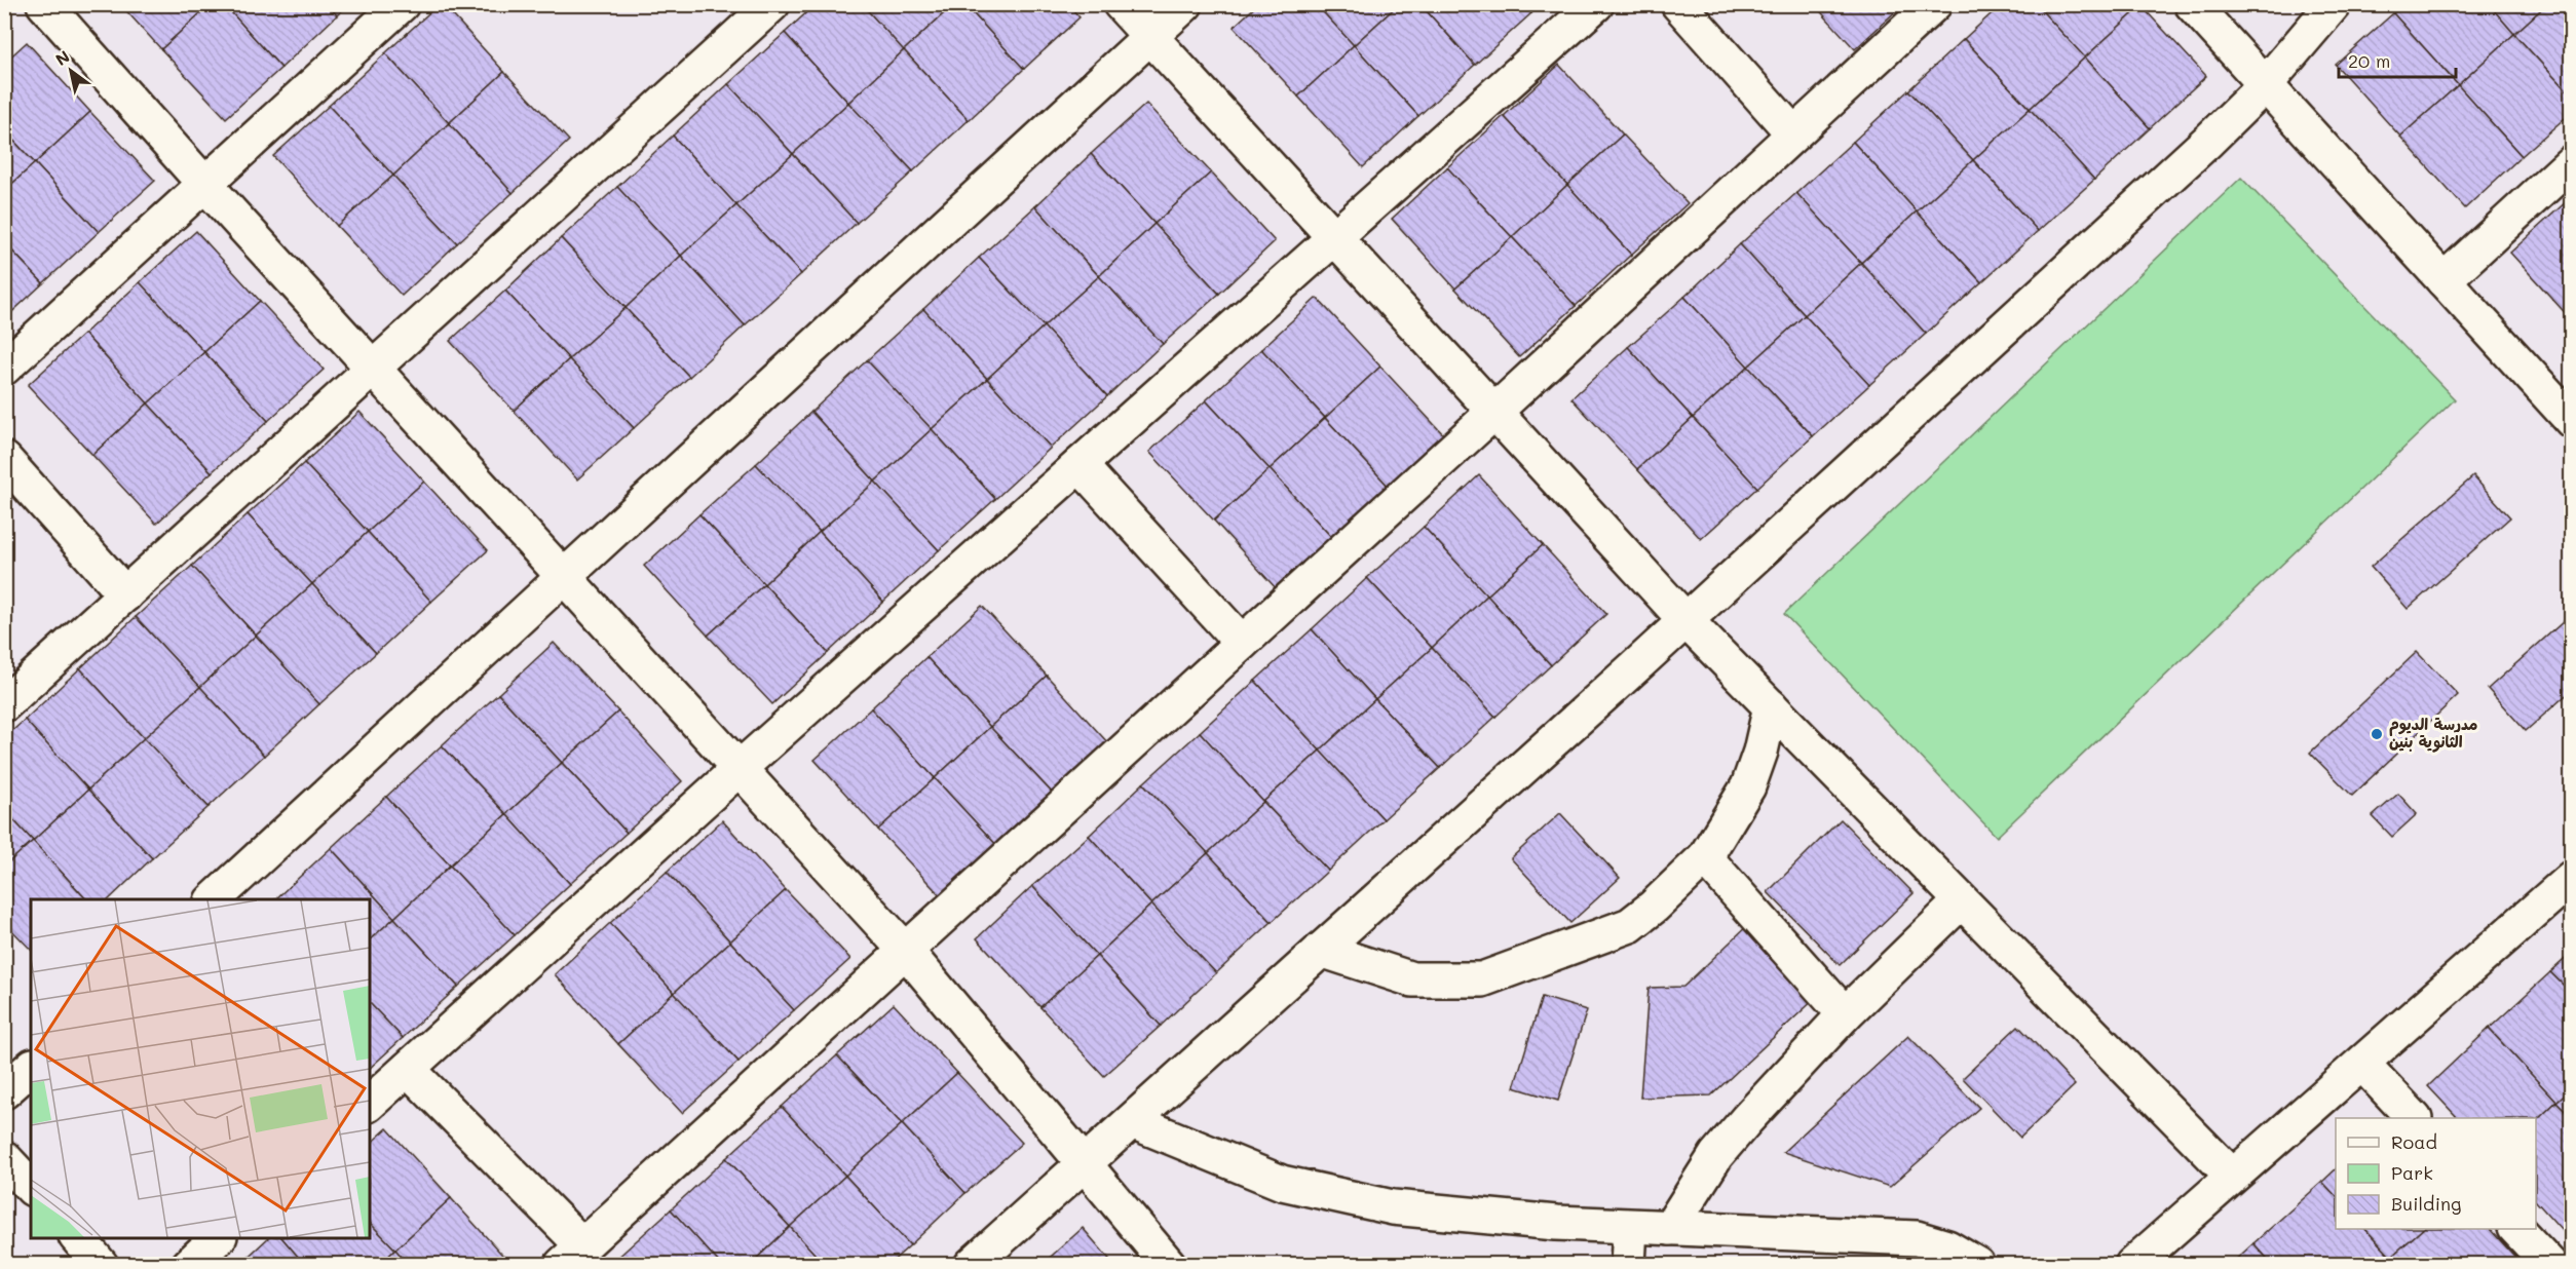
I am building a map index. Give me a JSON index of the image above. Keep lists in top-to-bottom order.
{
  "places": ["مدرسة الديوم الثانوية بنين"],
  "legend": ["Road", "Park", "Building"],
  "scale_bar": "20 m",
  "north": "top left"
}
